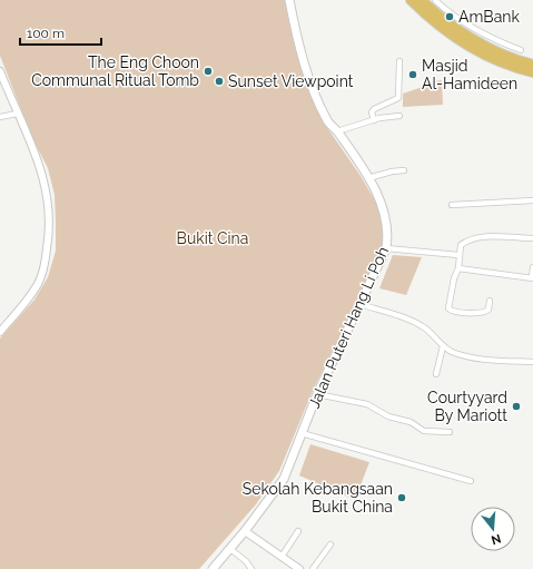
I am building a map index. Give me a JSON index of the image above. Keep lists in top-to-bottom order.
{
  "streets": {
    "main road": ["Jalan Puteri Hang Li Poh"]
  },
  "parks": ["Bukit Cina"],
  "places": [
    "AmBank",
    "The Eng Choon Communal Ritual Tomb",
    "Masjid Al-Hamideen",
    "Sunset Viewpoint",
    "Courtyyard By Mariott",
    "Sekolah Kebangsaan Bukit China"
  ],
  "scale_bar": "100 m",
  "north": "bottom"
}
